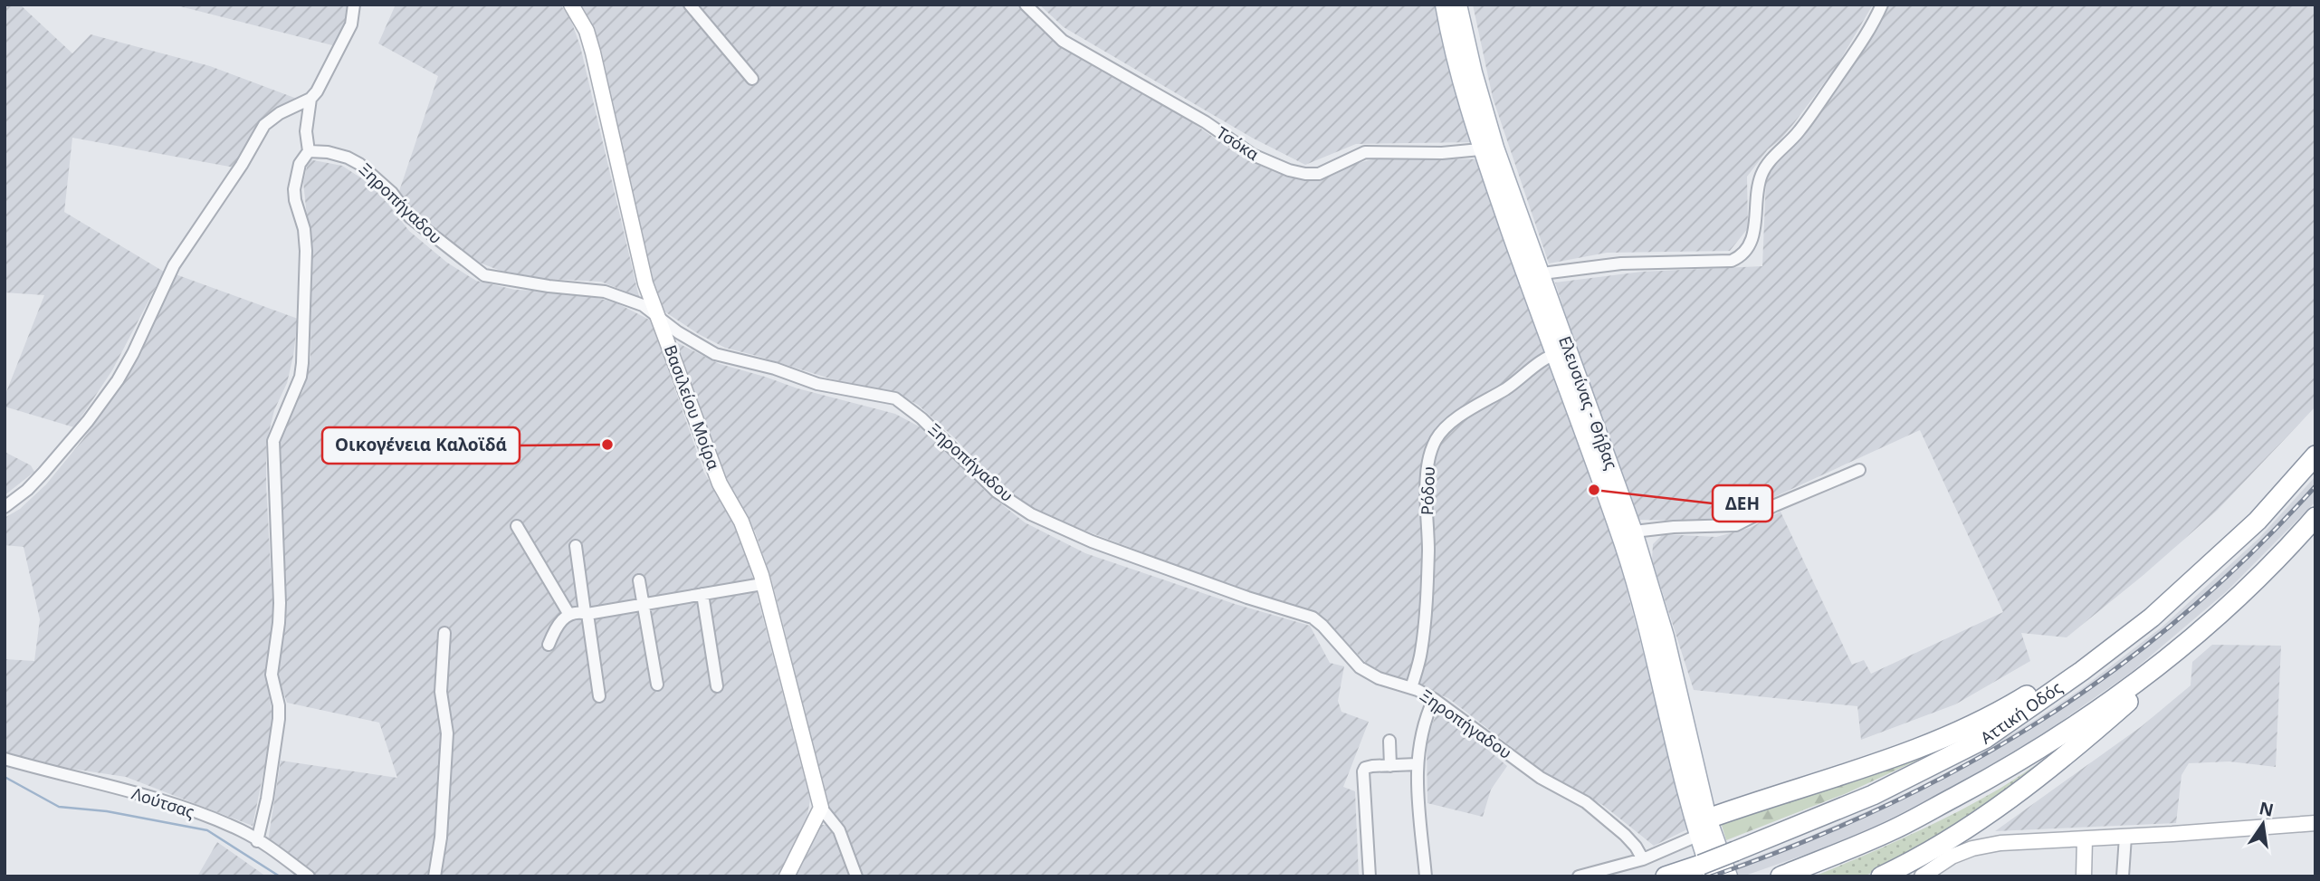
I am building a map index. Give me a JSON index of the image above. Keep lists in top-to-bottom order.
{
  "streets": {
    "highway": ["Αττική Οδός"],
    "main road": ["Ελευσίνας - Θήβας"],
    "street": [
      "Τσόκα",
      "Ξηροπήγαδου",
      "Βασιλείου Μοίρα",
      "Ρόδου",
      "Λούτσας"
    ]
  },
  "crossings": [
    ["Τσόκα", "Ελευσίνας - Θήβας"],
    ["Ξηροπήγαδου", "Βασιλείου Μοίρα"],
    ["Ξηροπήγαδου", "Ρόδου"],
    ["Ελευσίνας - Θήβας", "Ρόδου"],
    ["Ελευσίνας - Θήβας", "Αττική Οδός"]
  ],
  "places": ["Οικογένεια Καλοϊδά", "ΔΕΗ"],
  "north": "top"
}
